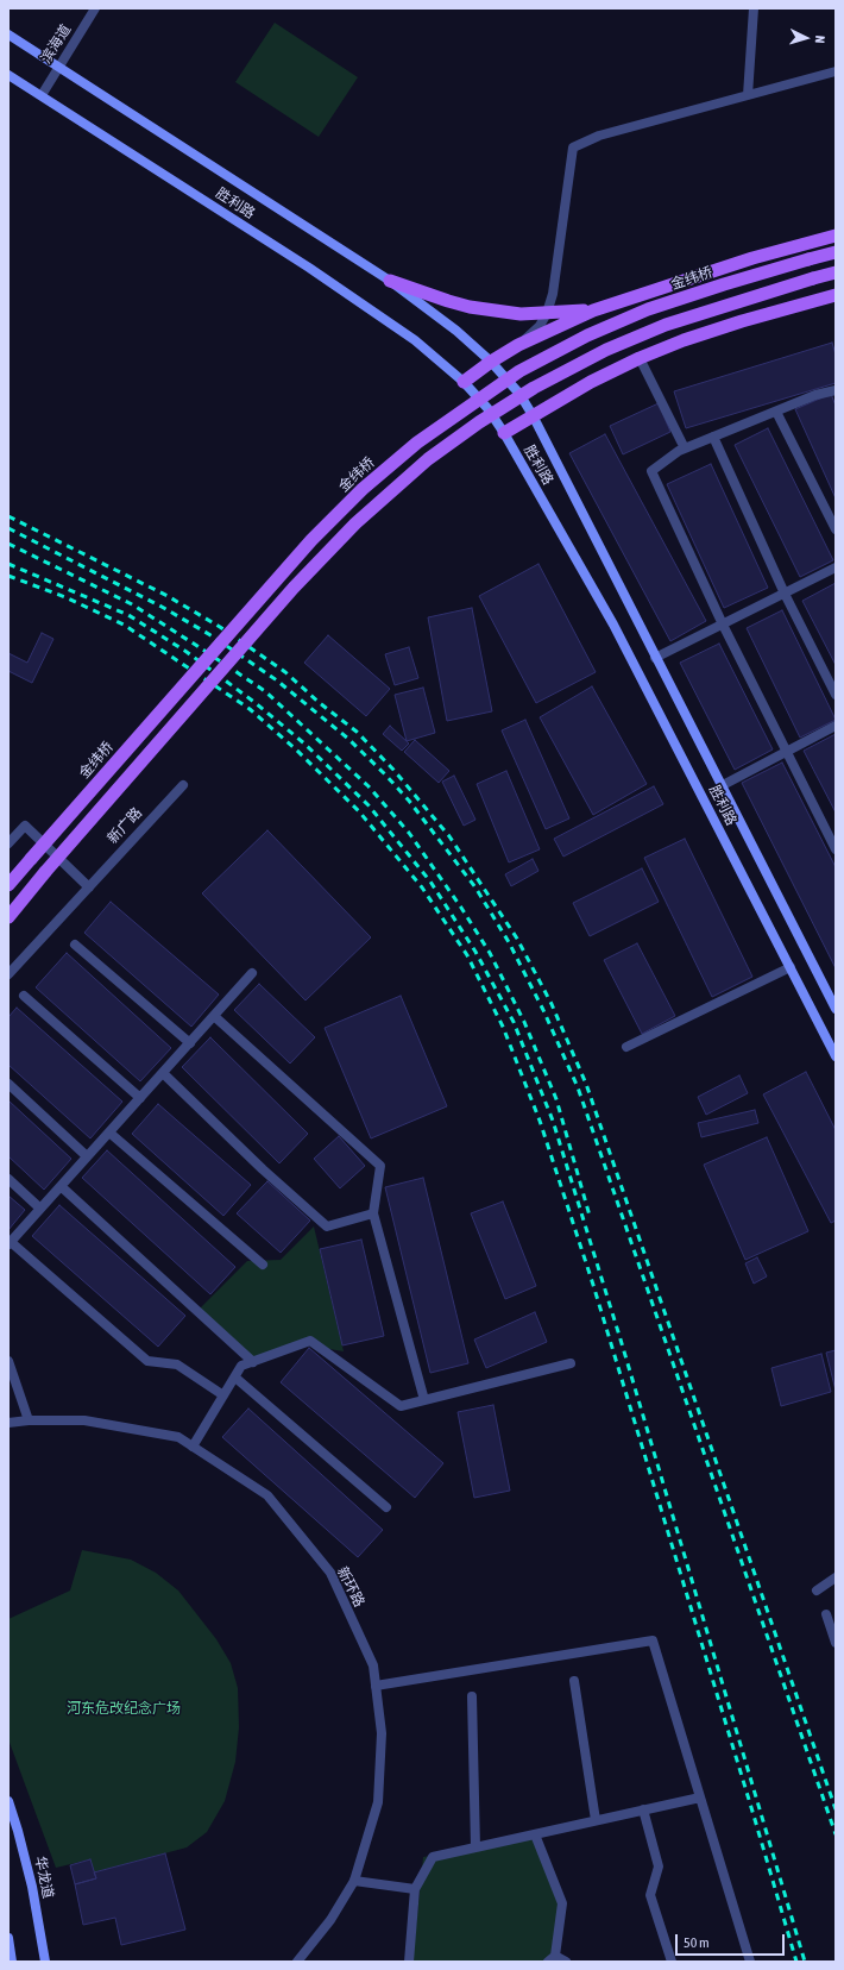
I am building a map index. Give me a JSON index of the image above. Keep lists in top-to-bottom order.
{
  "streets": {
    "main road": ["胜利路", "金纬桥", "华龙道"],
    "street": ["滨海道", "新广路", "新环路"]
  },
  "crossings": [
    ["滨海道", "胜利路"]
  ],
  "parks": ["河东危改纪念广场"],
  "scale_bar": "50 m",
  "north": "right"
}
